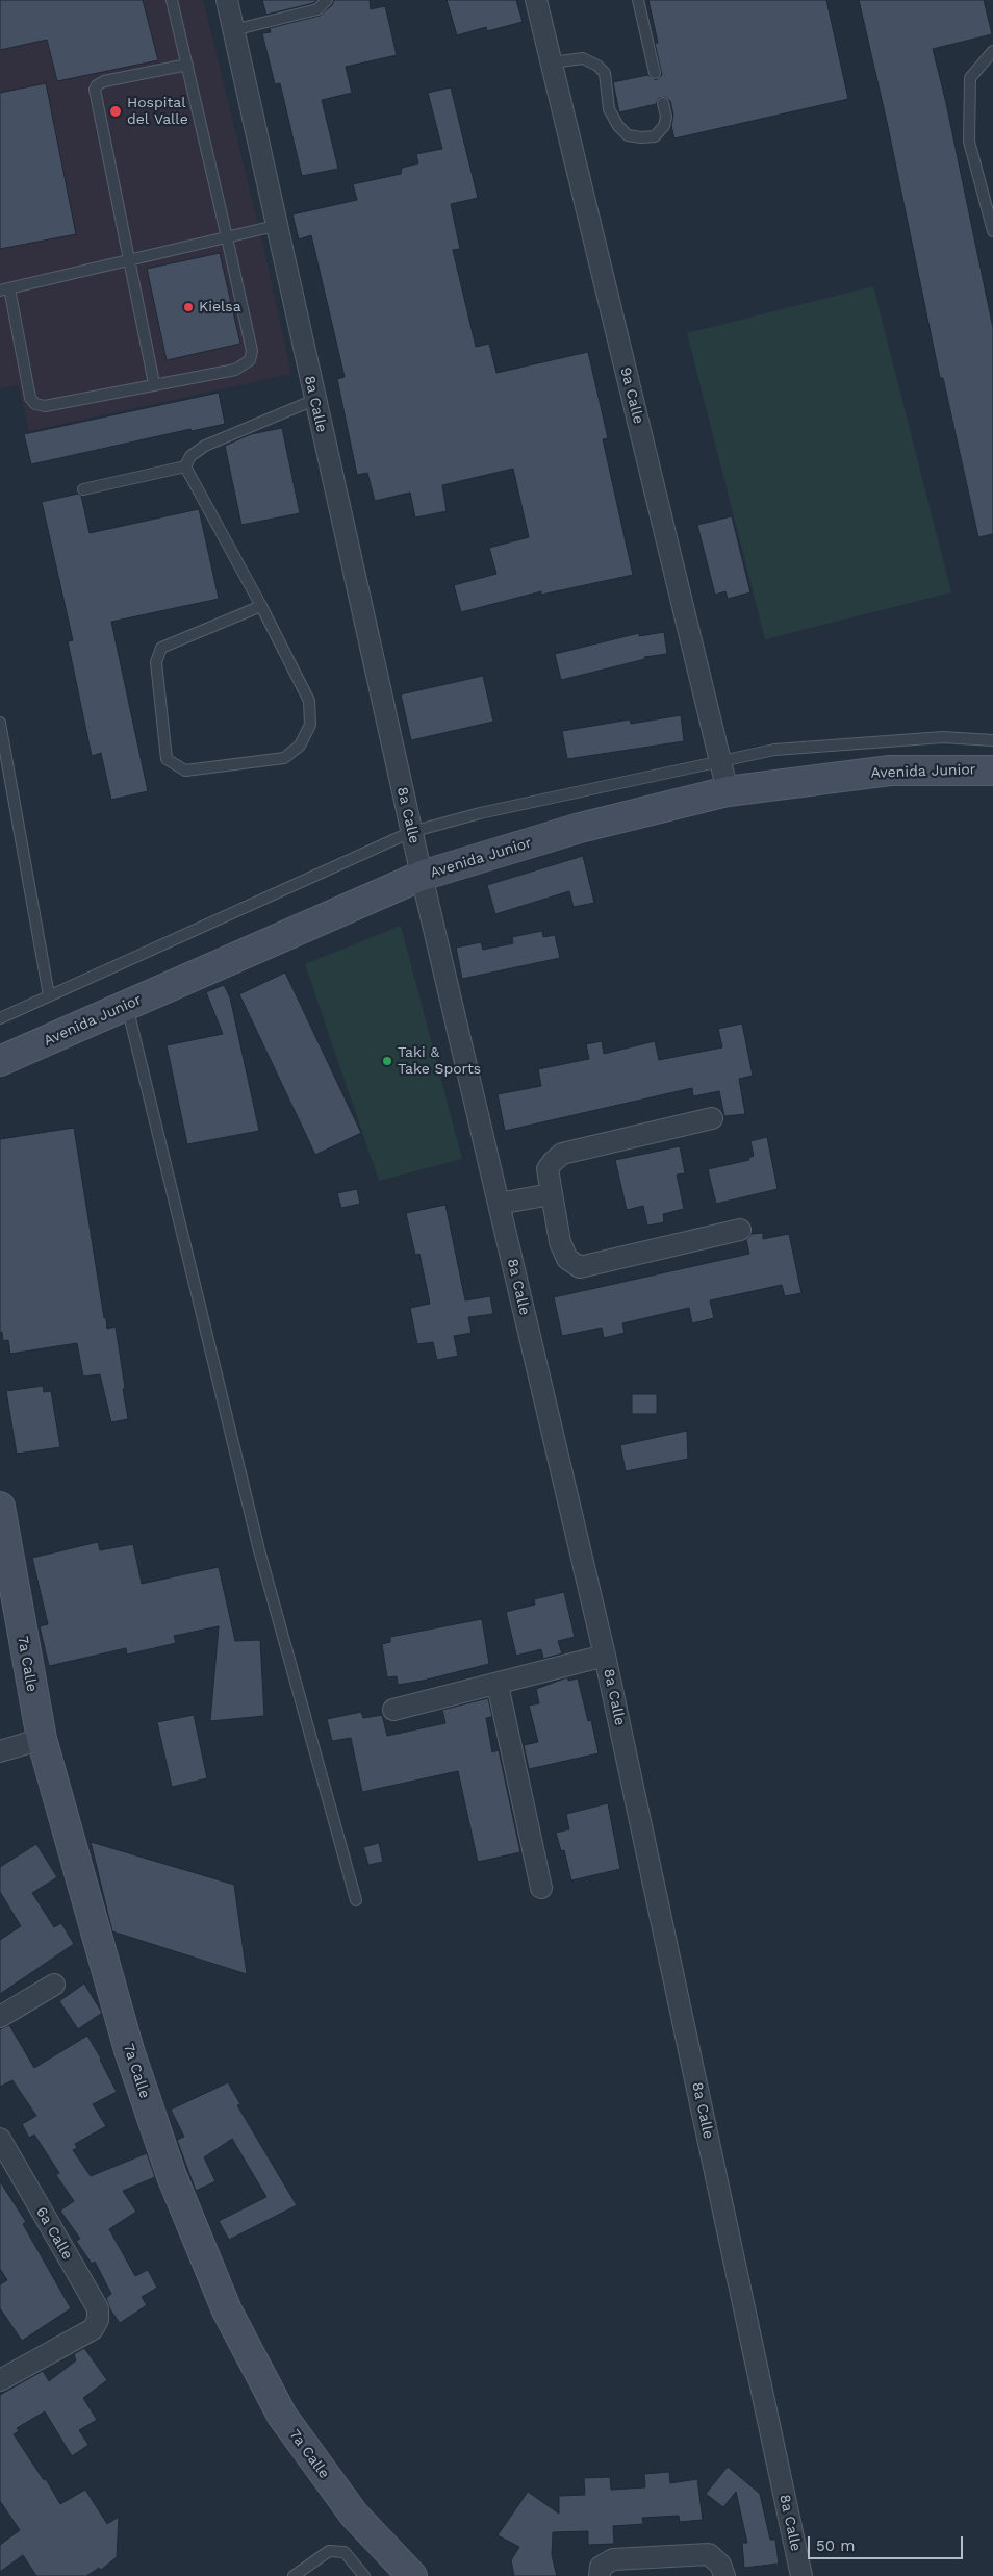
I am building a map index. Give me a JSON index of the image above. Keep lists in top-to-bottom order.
{
  "streets": {
    "street": [
      "9a Calle",
      "8a Calle",
      "Avenida Junior",
      "7a Calle",
      "6a Calle"
    ]
  },
  "crossings": [
    ["9a Calle", "Avenida Junior"],
    ["8a Calle", "Avenida Junior"]
  ],
  "places": ["Hospital del Valle", "Kielsa", "Taki & Take Sports"],
  "scale_bar": "50 m"
}
